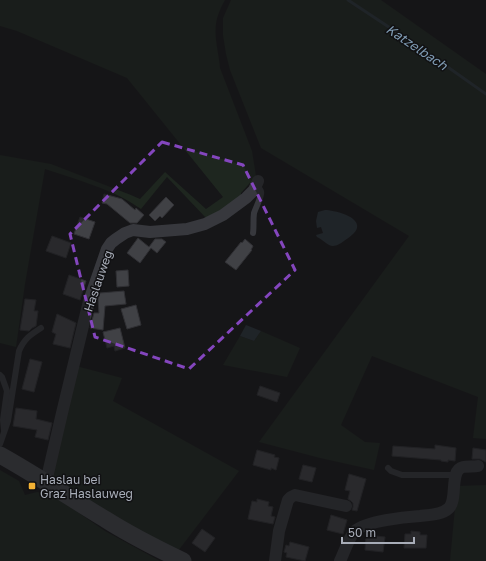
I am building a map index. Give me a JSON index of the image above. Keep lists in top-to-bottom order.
{
  "streets": {
    "street": ["Haslauweg"]
  },
  "water": ["Katzelbach"],
  "places": {
    "transit": ["Haslau bei Graz Haslauweg"]
  },
  "scale_bar": "50 m"
}
